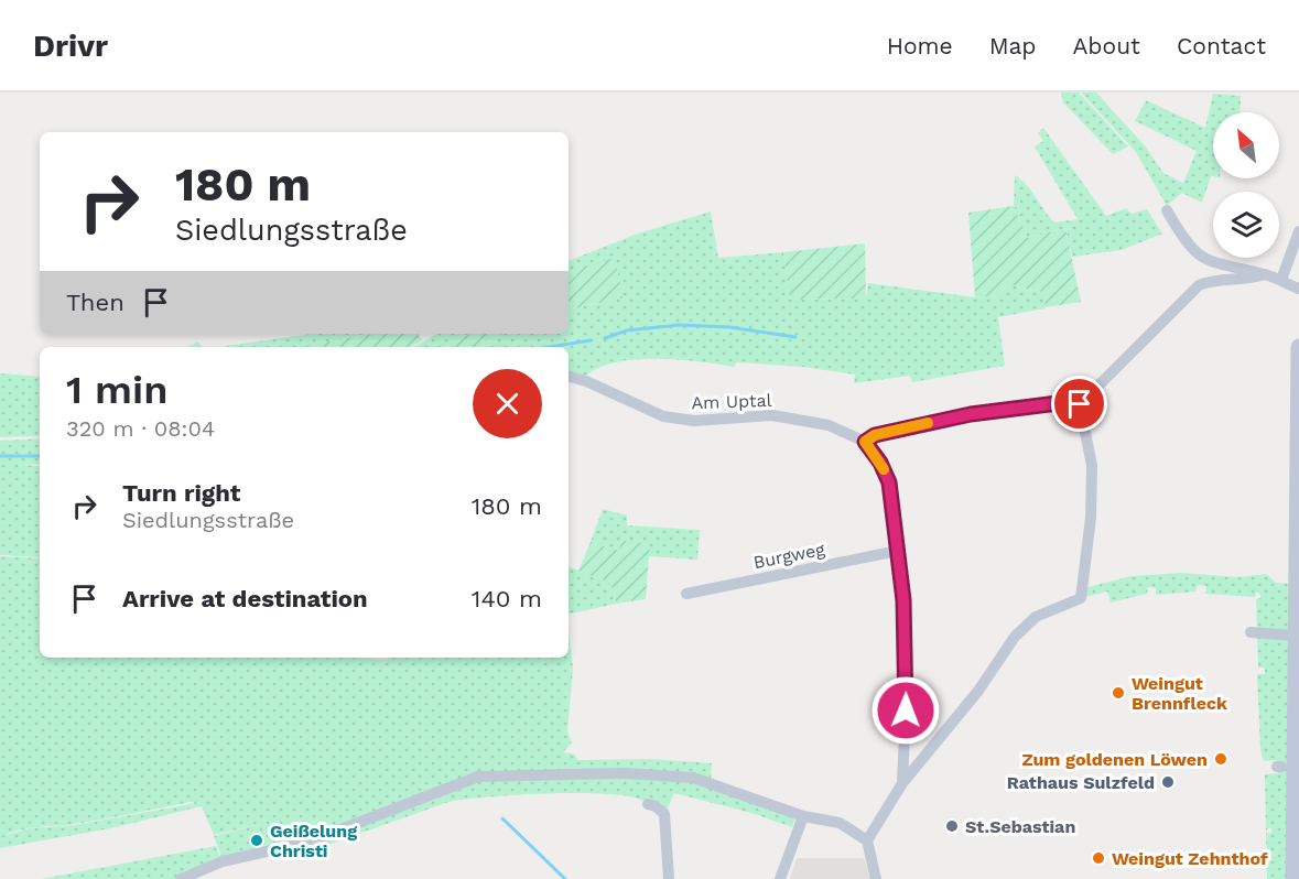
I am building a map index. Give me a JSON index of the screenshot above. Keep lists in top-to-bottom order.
{
  "streets": {
    "street": ["Am Uptal", "Burgweg"]
  },
  "places": [
    "Weingut Brennfleck",
    "Zum goldenen Löwen",
    "Rathaus Sulzfeld",
    "St.Sebastian",
    "Geißelung Christi",
    "Weingut Zehnthof"
  ],
  "north": "top left",
  "page": {
    "header": "Drivr",
    "nav": [
      "Home",
      "Map",
      "About",
      "Contact"
    ],
    "turn": ["180 m", "Siedlungsstraße"],
    "then": "Then",
    "heading": ["1 min", "320 m · 08:04"],
    "list": [
      {
        "name": "Turn right",
        "note": "Siedlungsstraße",
        "value": "180 m"
      },
      {
        "name": "Arrive at destination",
        "value": "140 m"
      }
    ]
  }
}
